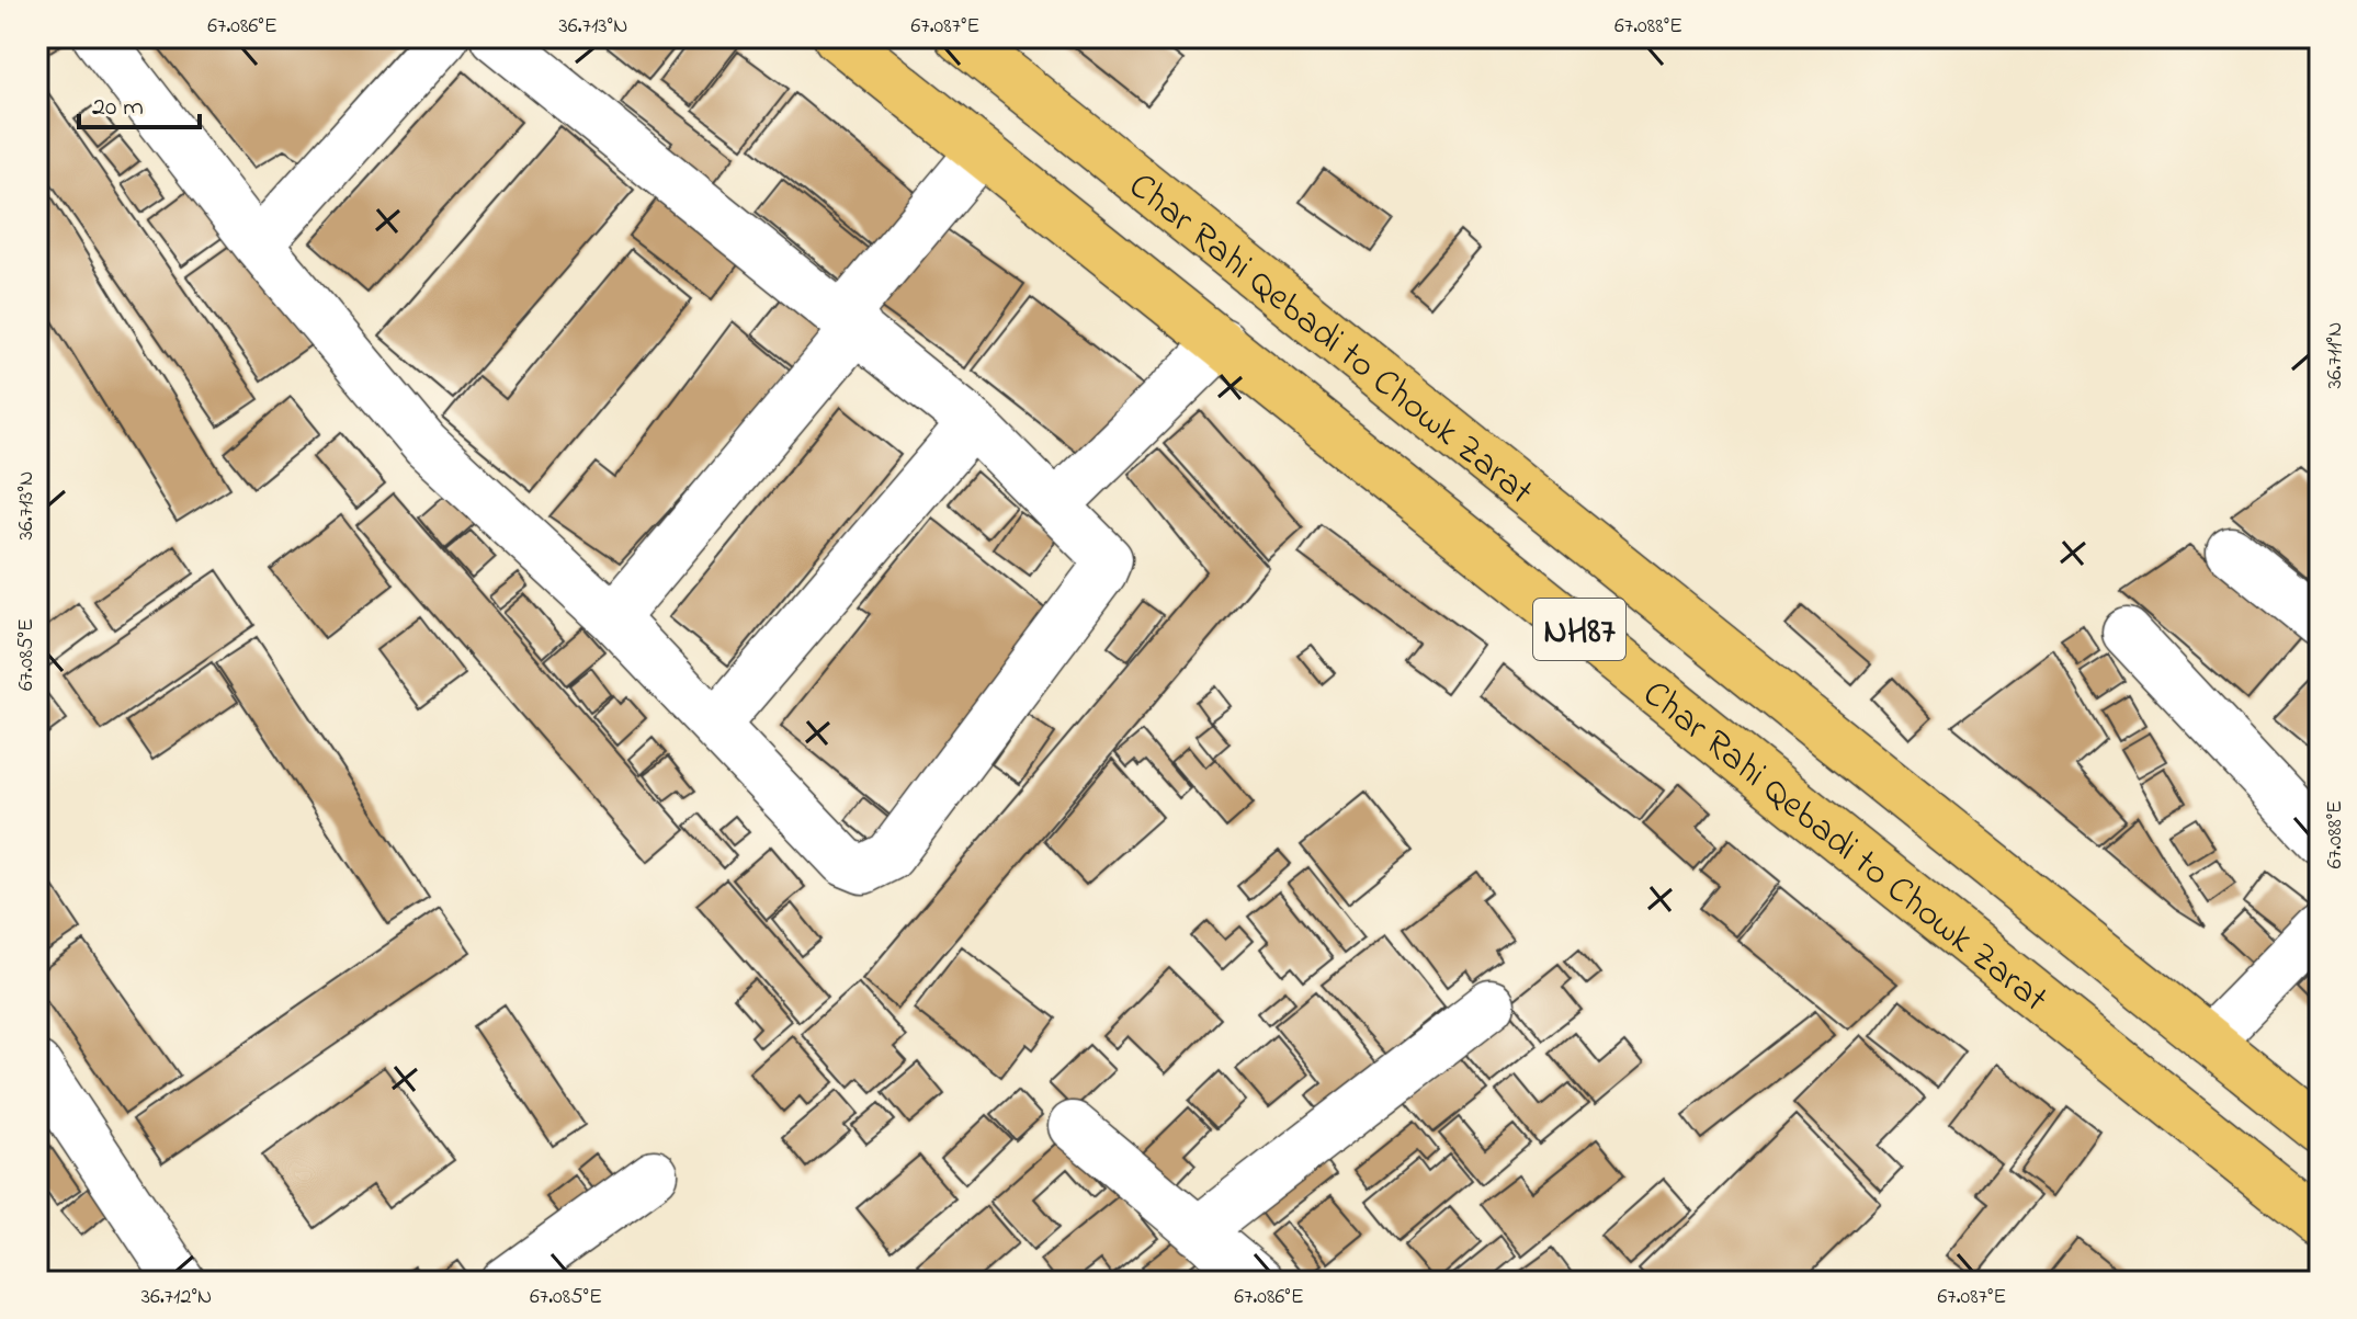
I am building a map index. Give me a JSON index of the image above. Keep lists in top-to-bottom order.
{
  "streets": {
    "highway": ["Char Rahi Qebadi to Chowk Zarat", "NH87"]
  },
  "scale_bar": "20 m",
  "coordinates": [
    "67.086°E",
    "36.713°N",
    "67.087°E",
    "67.088°E",
    "36.711°N",
    "67.085°E",
    "36.712°N"
  ]
}
